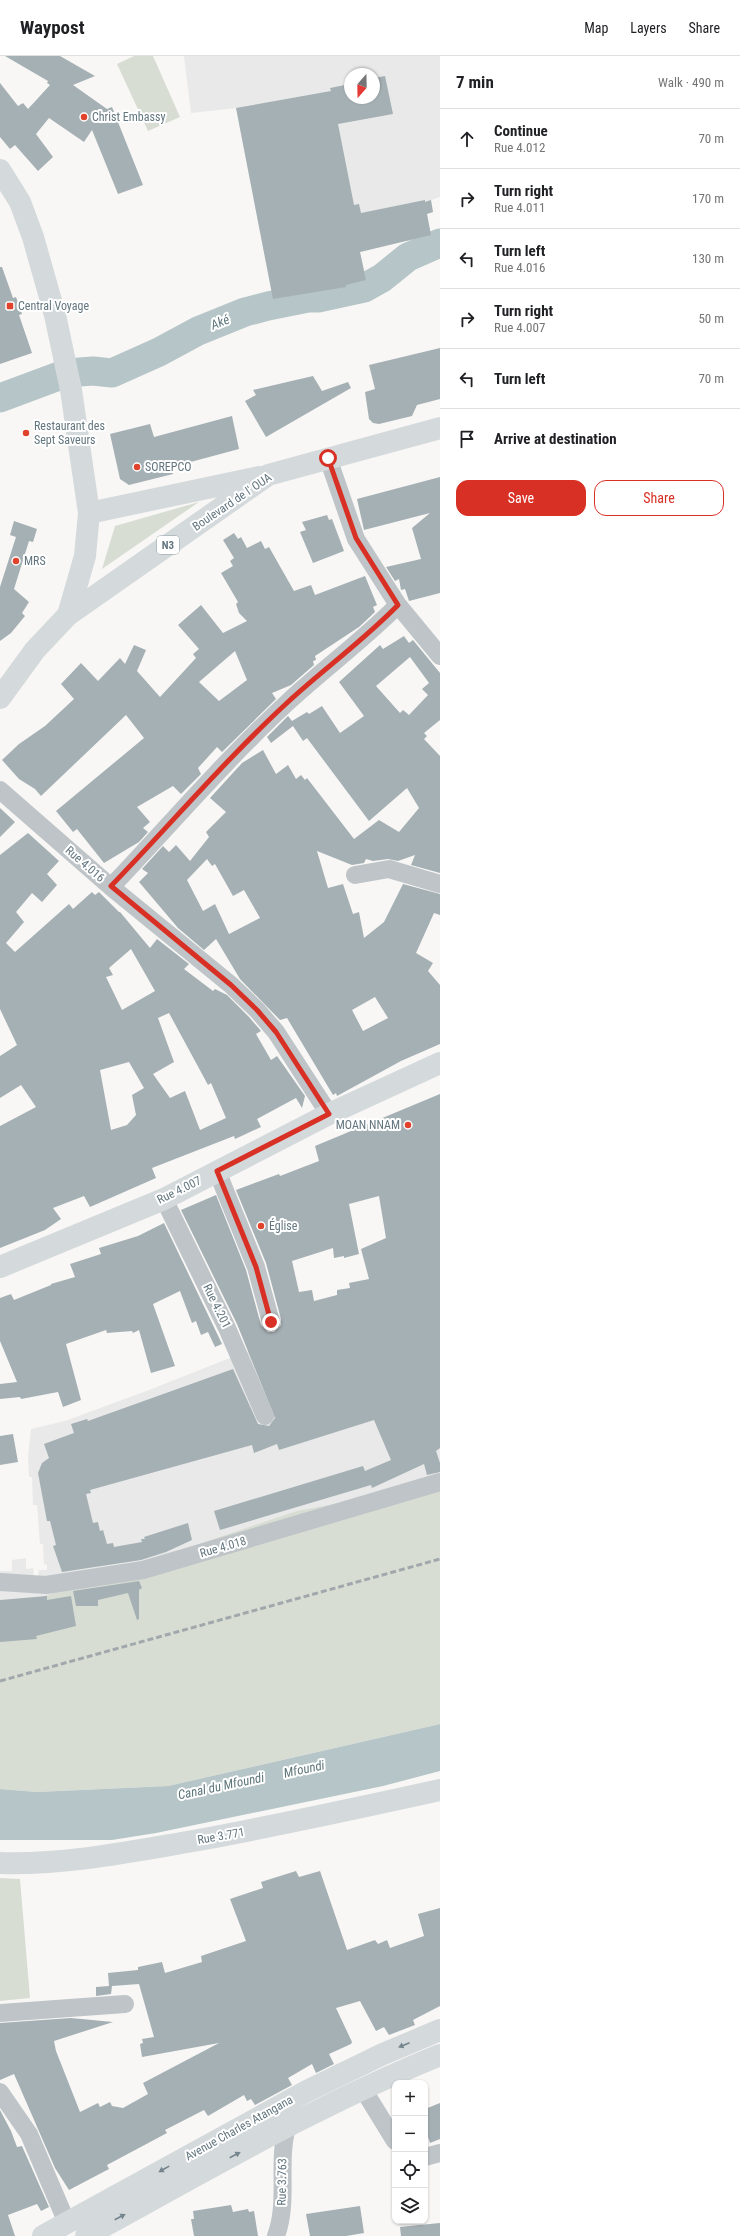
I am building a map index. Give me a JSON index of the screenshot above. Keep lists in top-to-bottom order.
{
  "streets": {
    "main road": [
      "Boulevard de l' OUA",
      "N3",
      "Rue 4.007",
      "Rue 3.771",
      "Avenue Charles Atangana"
    ],
    "street": [
      "Rue 4.016",
      "Rue 4.201",
      "Rue 4.018",
      "Rue 3.763"
    ]
  },
  "crossings": [
    ["Boulevard de l' OUA", "N3"],
    ["Rue 4.016", "Rue 4.007"],
    ["Rue 4.007", "Rue 4.201"],
    ["Avenue Charles Atangana", "Rue 3.763"]
  ],
  "water": ["Aké", "Mfoundi", "Canal du Mfoundi"],
  "places": {
    "other": [
      "Christ Embassy",
      "Restaurant des Sept Saveurs",
      "SOREPCO",
      "MRS",
      "MOAN NNAM",
      "Église"
    ],
    "transit": ["Central Voyage"]
  },
  "north": "bottom",
  "page": {
    "header": "Waypost",
    "nav": ["Map", "Layers", "Share"],
    "heading": ["7 min", "Walk · 490 m"],
    "list": [
      ["Continue", "Rue 4.012", "70 m"],
      ["Turn right", "Rue 4.011", "170 m"],
      ["Turn left", "Rue 4.016", "130 m"],
      ["Turn right", "Rue 4.007", "50 m"],
      ["Turn left", "70 m"],
      "Arrive at destination"
    ],
    "buttons": ["Save", "Share"],
    "map_buttons": ["+", "−"]
  }
}
